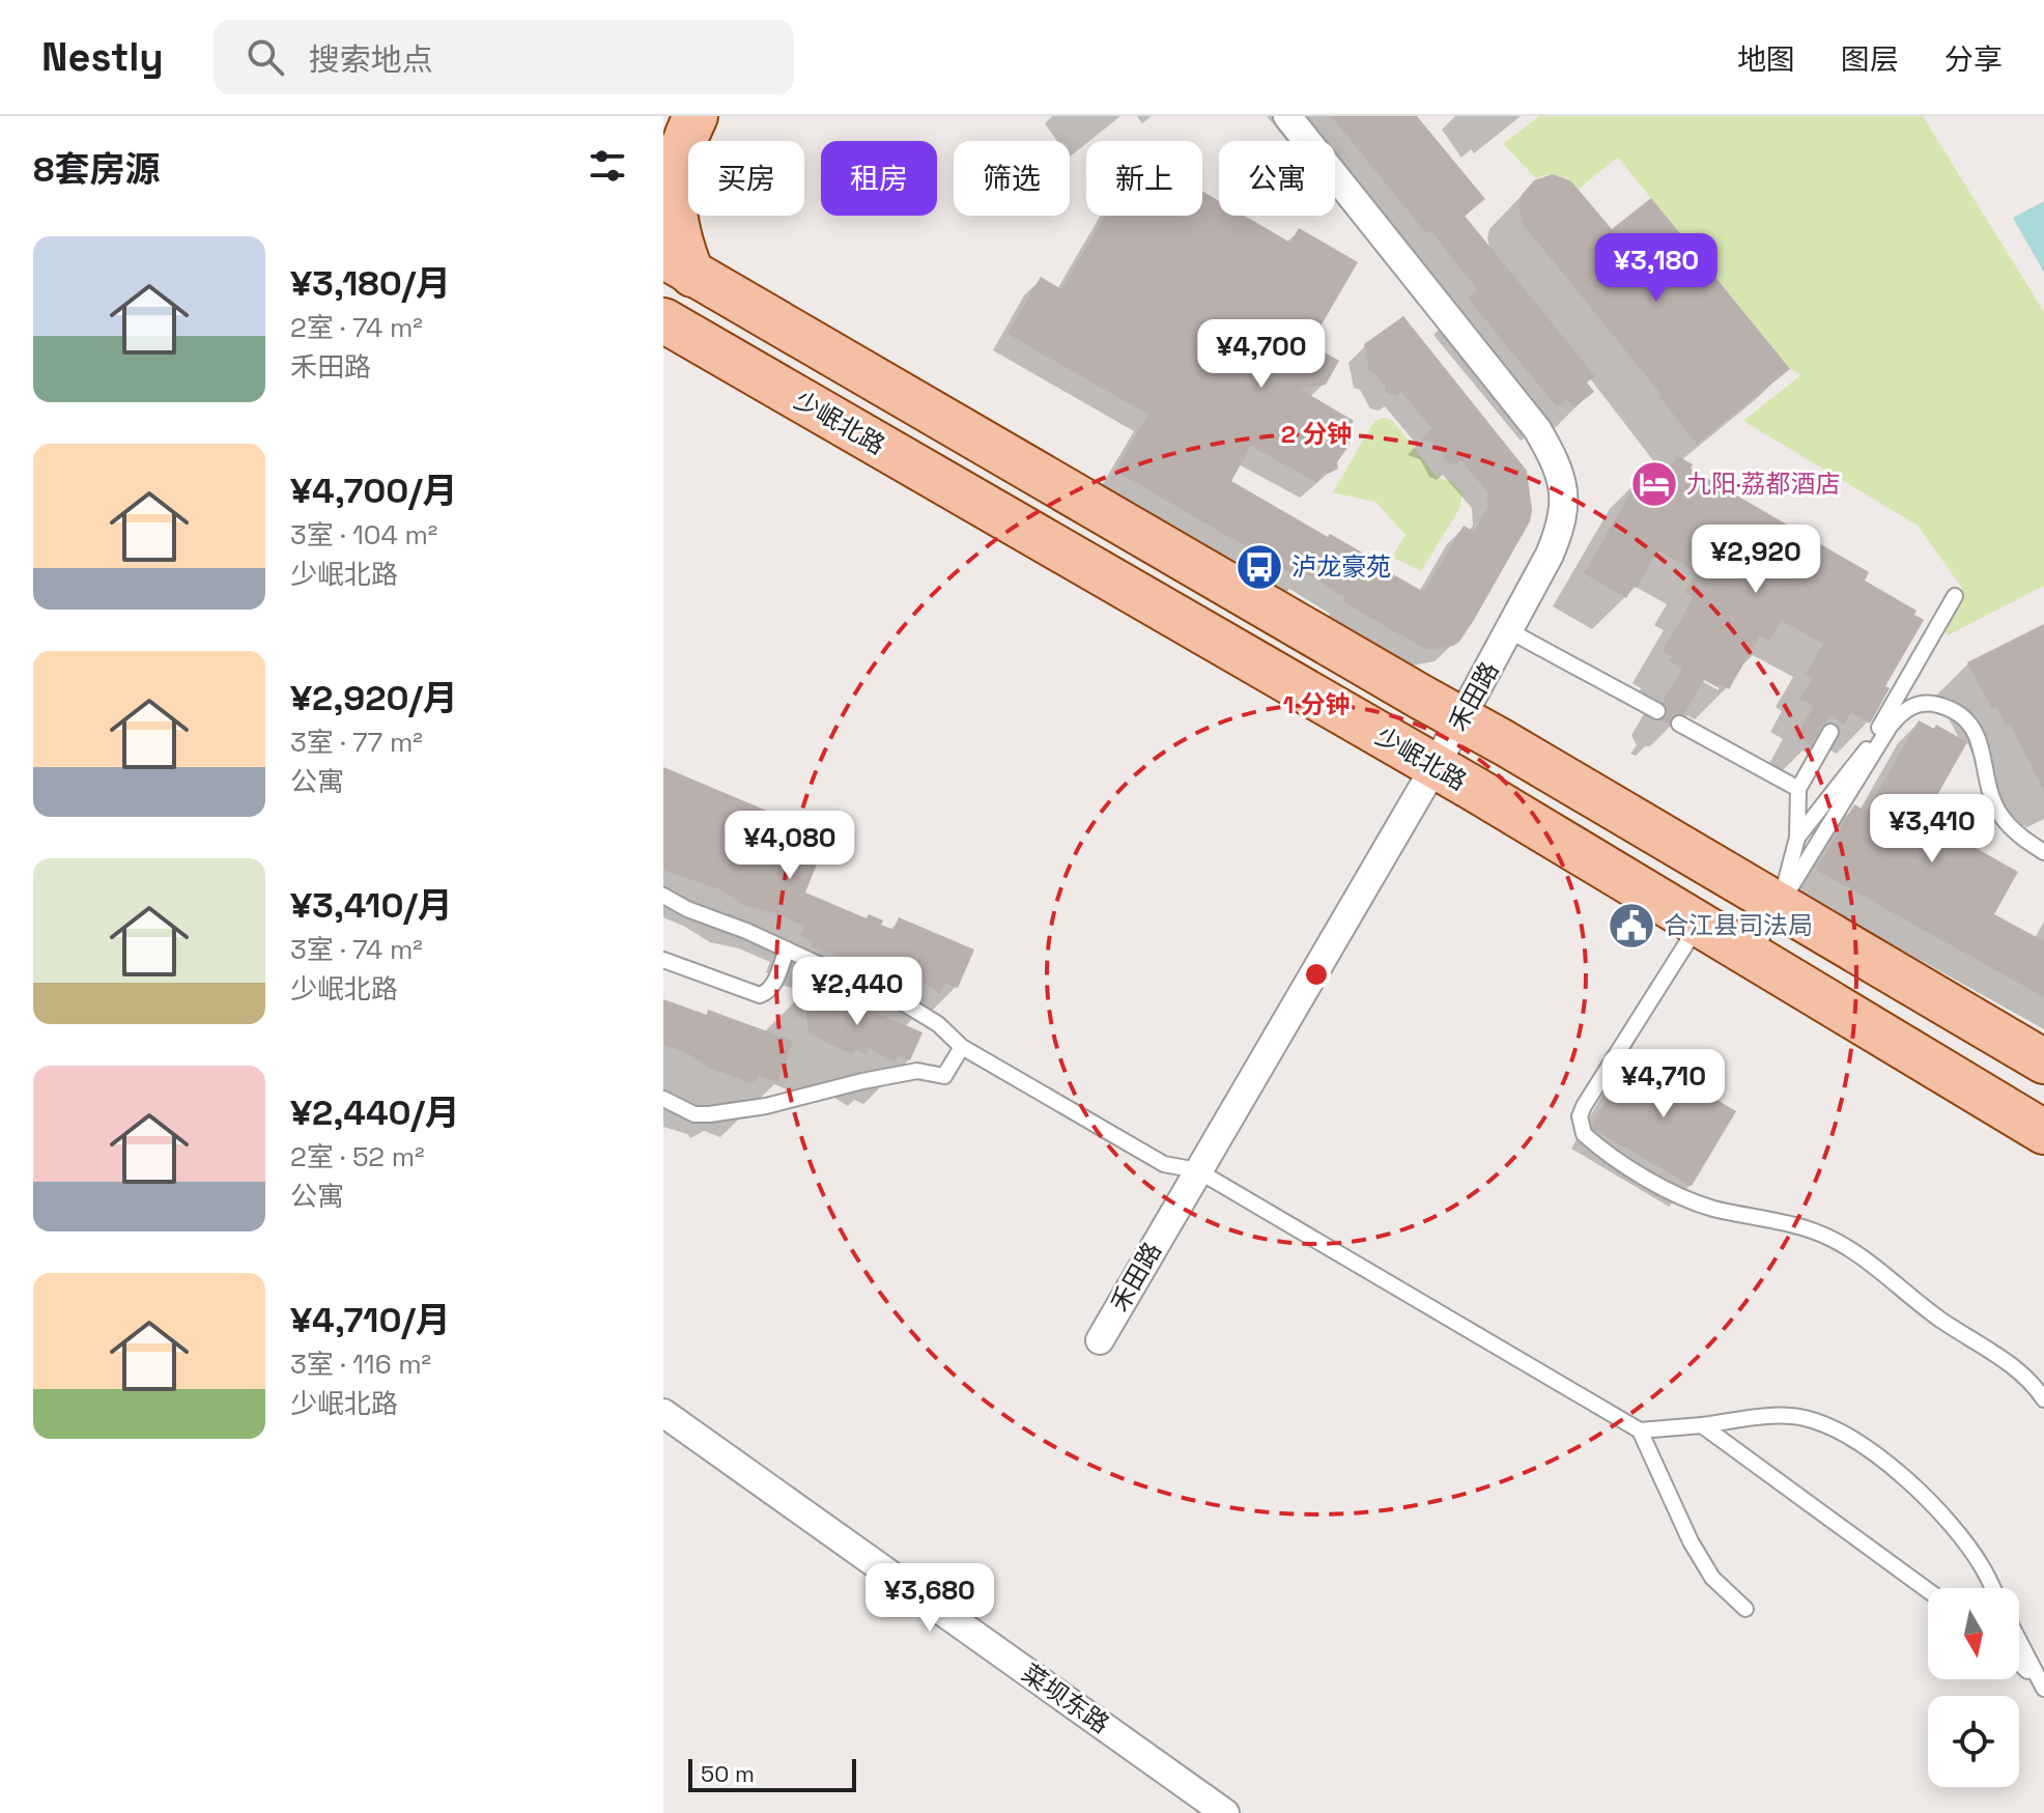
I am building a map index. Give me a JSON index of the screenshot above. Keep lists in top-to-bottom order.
{
  "streets": {
    "main road": ["少岷北路"],
    "street": ["禾田路", "菜坝东路"]
  },
  "crossings": [
    ["少岷北路", "禾田路"]
  ],
  "places": {
    "hotel": ["九阳·荔都酒店"],
    "bus stop": ["泸龙豪苑"],
    "public building": ["合江县司法局"]
  },
  "scale_bar": "50 m",
  "north": "bottom",
  "page": {
    "header": "Nestly",
    "search": "搜索地点",
    "nav": ["地图", "图层", "分享"],
    "heading": "8套房源",
    "chip": [
      "买房",
      "租房",
      "筛选",
      "新上",
      "公寓"
    ],
    "list": [
      {
        "name": "¥3,180/月",
        "note": "2室 · 74 m² · 禾田路"
      },
      {
        "name": "¥4,700/月",
        "note": "3室 · 104 m² · 少岷北路"
      },
      {
        "name": "¥2,920/月",
        "note": "3室 · 77 m² · 公寓"
      },
      {
        "name": "¥3,410/月",
        "note": "3室 · 74 m² · 少岷北路"
      },
      {
        "name": "¥2,440/月",
        "note": "2室 · 52 m² · 公寓"
      },
      {
        "name": "¥4,710/月",
        "note": "3室 · 116 m² · 少岷北路"
      }
    ],
    "price": [
      "¥3,180",
      "¥4,700",
      "¥2,920",
      "¥3,410",
      "¥4,080",
      "¥2,440",
      "¥4,710",
      "¥3,680"
    ],
    "scale": "50 m"
  },
  "rings": ["2 分钟", "1 分钟"]
}
